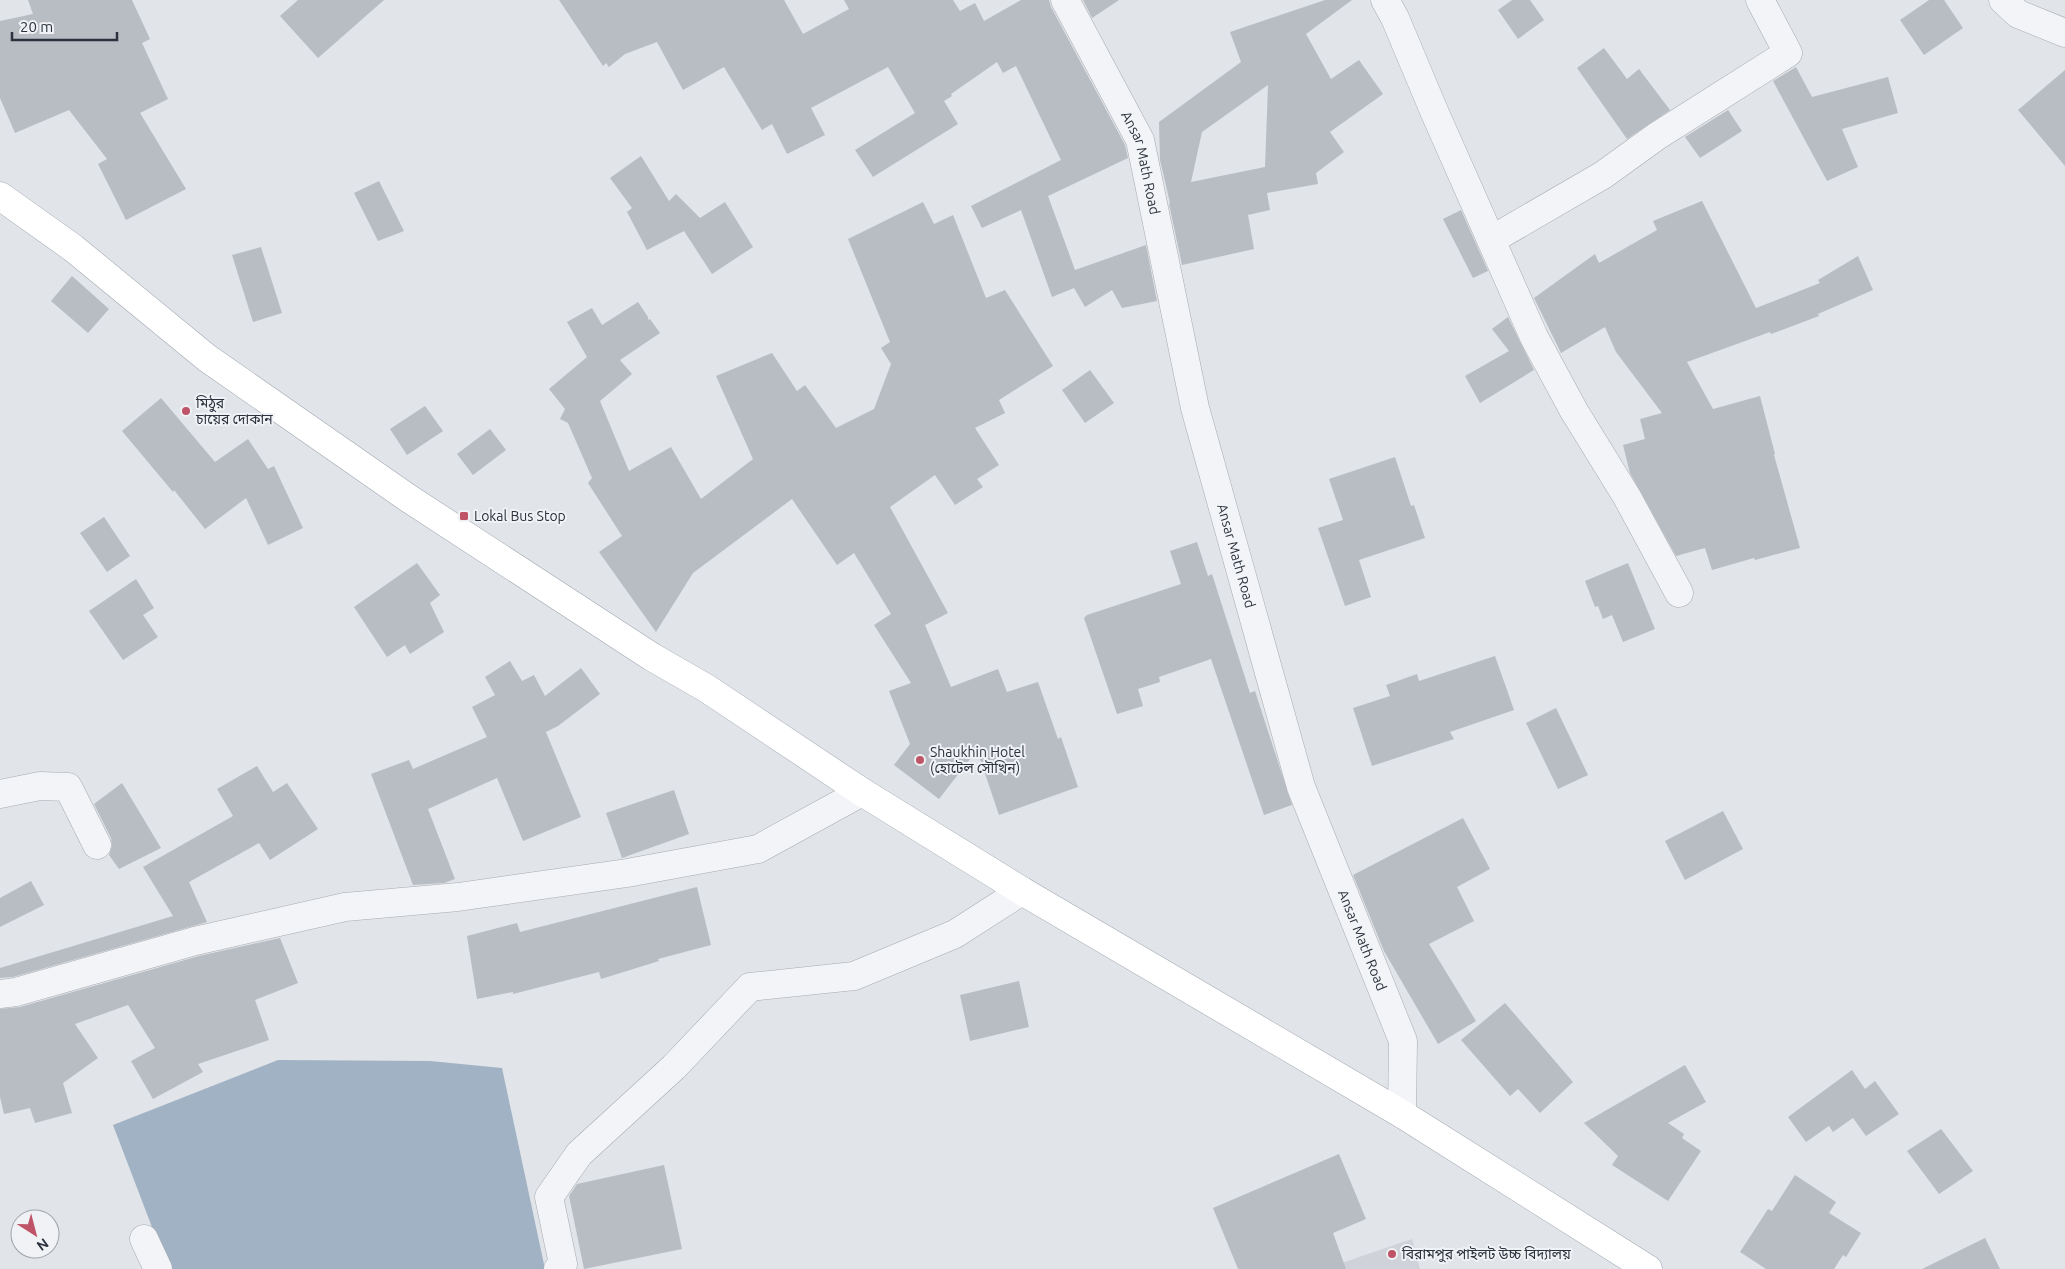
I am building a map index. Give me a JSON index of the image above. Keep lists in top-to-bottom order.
{
  "streets": {
    "street": ["Ansar Math Road"]
  },
  "places": {
    "other": ["মিঠুর চায়ের দোকান", "Shaukhin Hotel (হোটেল সৌখিন)", "বিরামপুর পাইলট উচ্চ বিদ্যালয়"],
    "transit": ["Lokal Bus Stop"]
  },
  "scale_bar": "20 m",
  "north": "bottom right"
}
